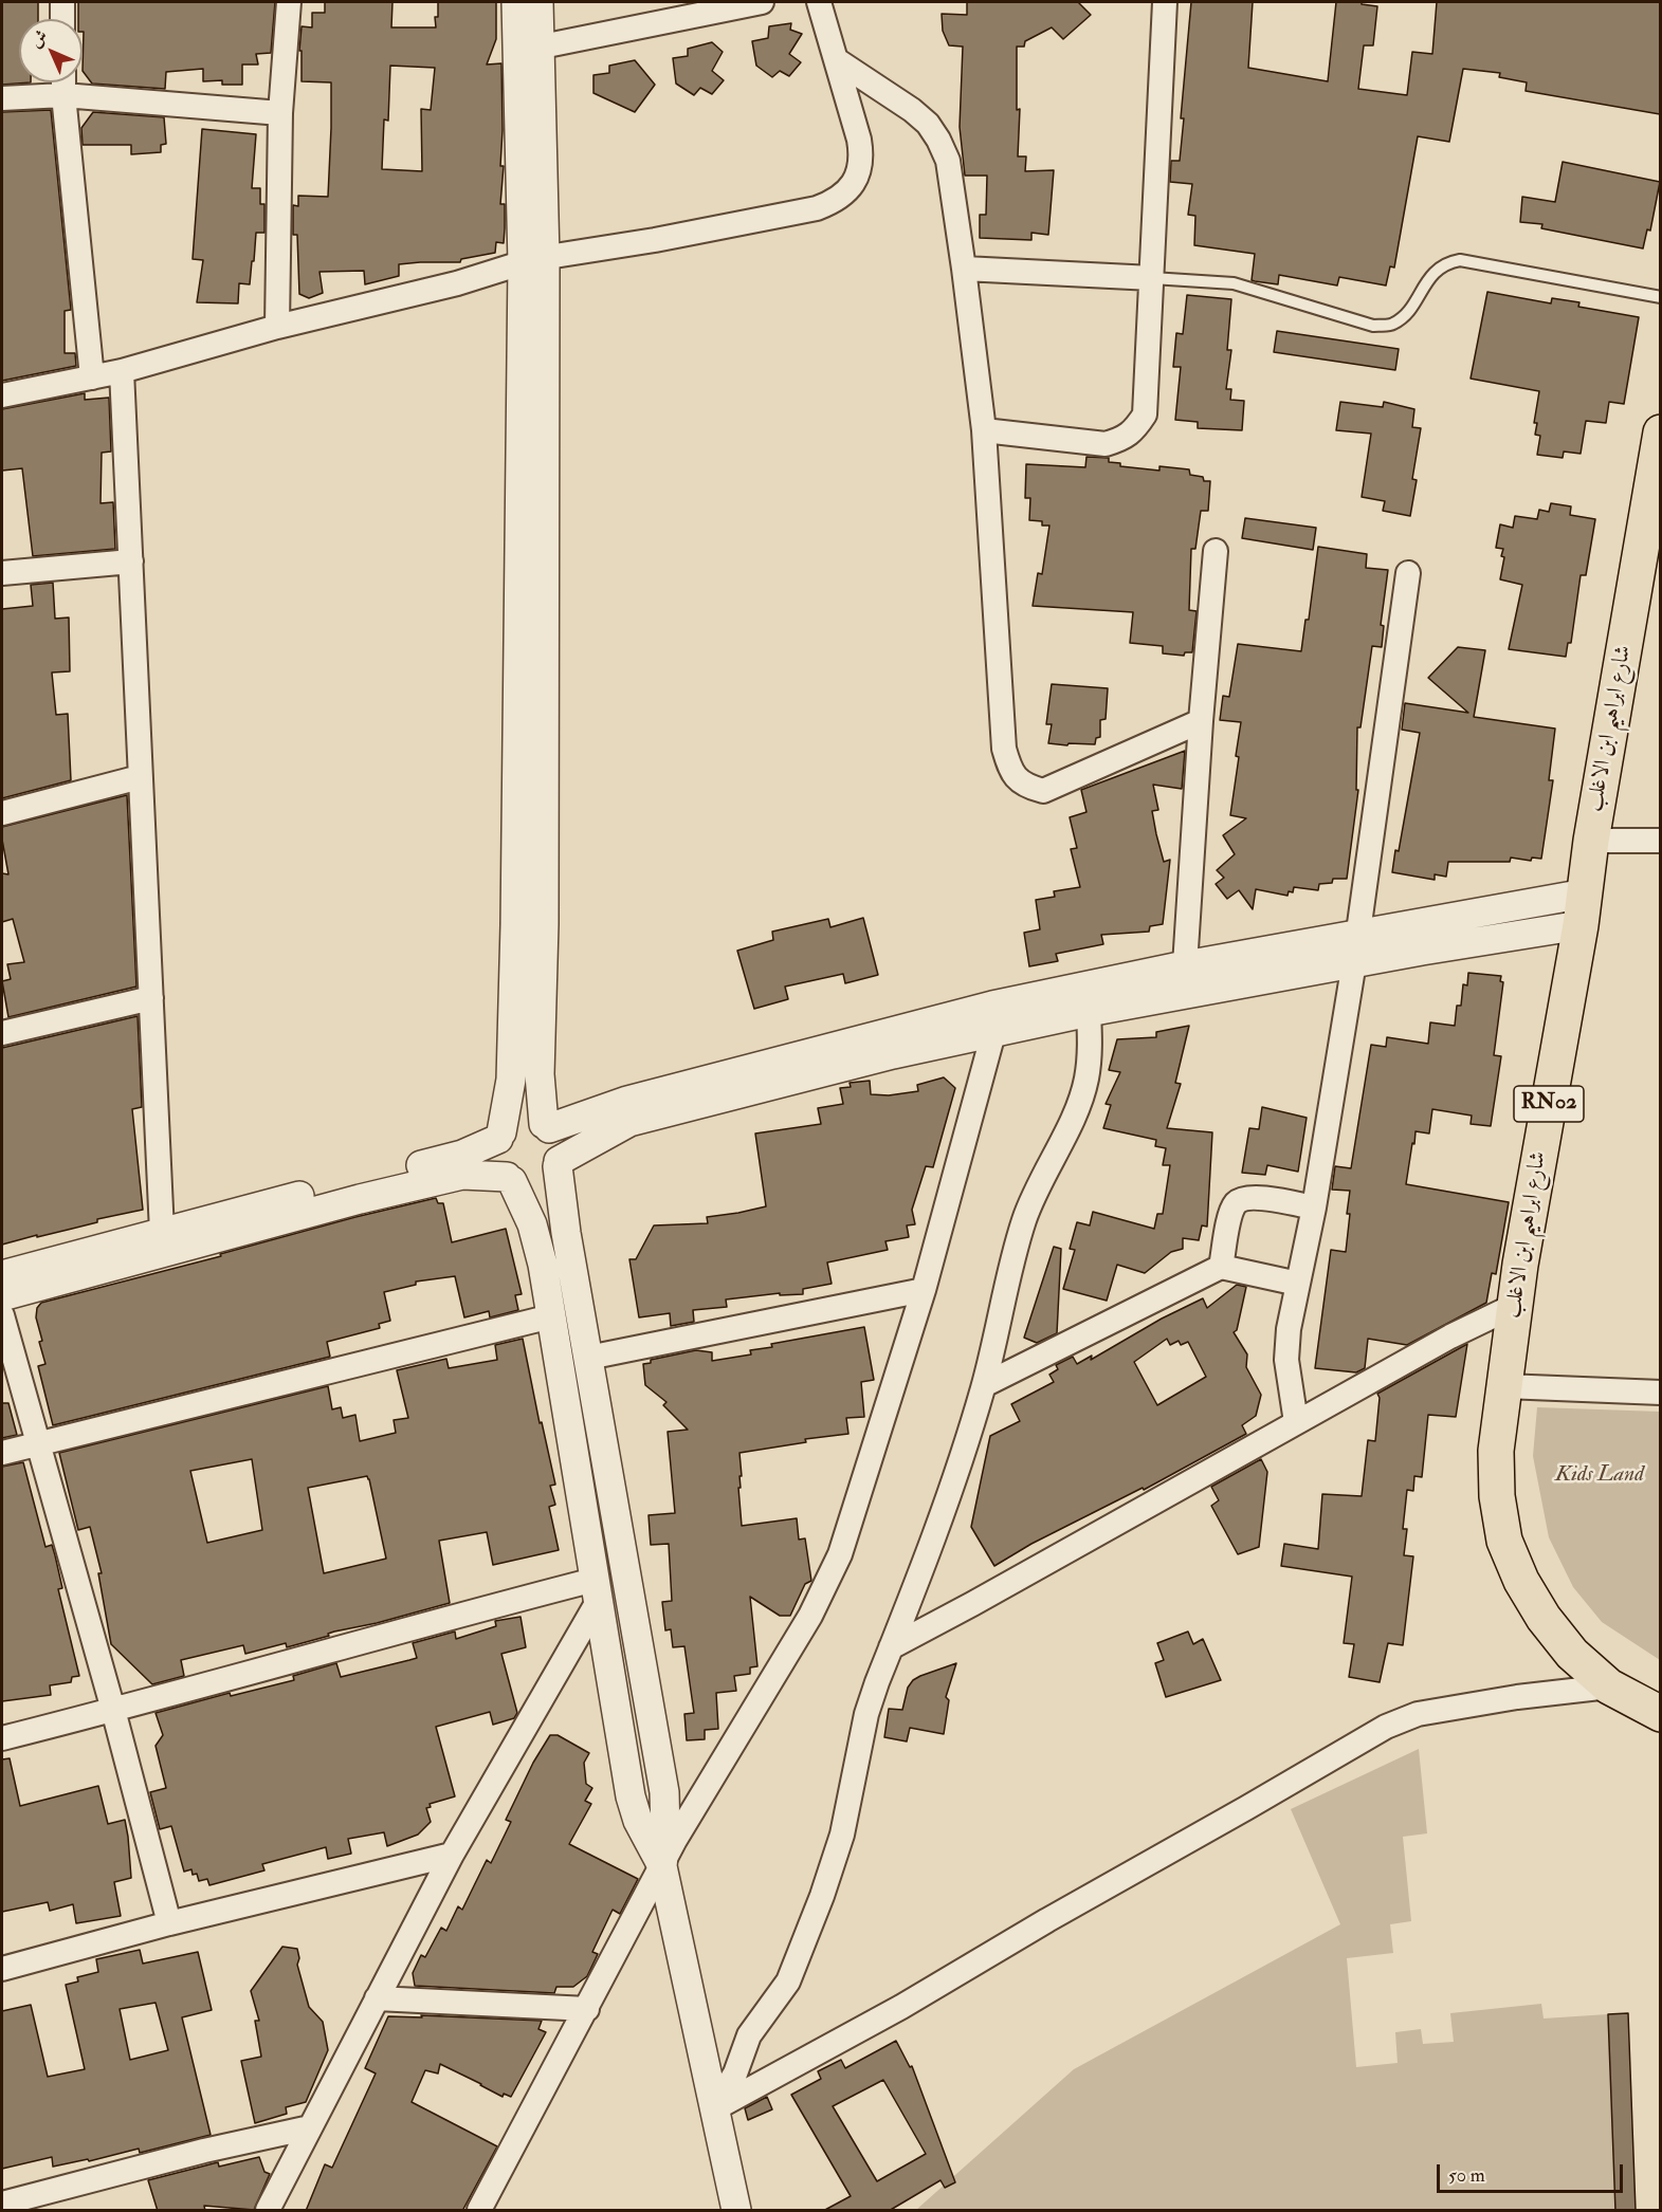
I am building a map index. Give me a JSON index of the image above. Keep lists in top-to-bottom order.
{
  "streets": {
    "main road": ["شارع ابراهيم ابن الاغلب", "RN02"]
  },
  "parks": ["Kids Land"],
  "scale_bar": "50 m",
  "north": "top left"
}
